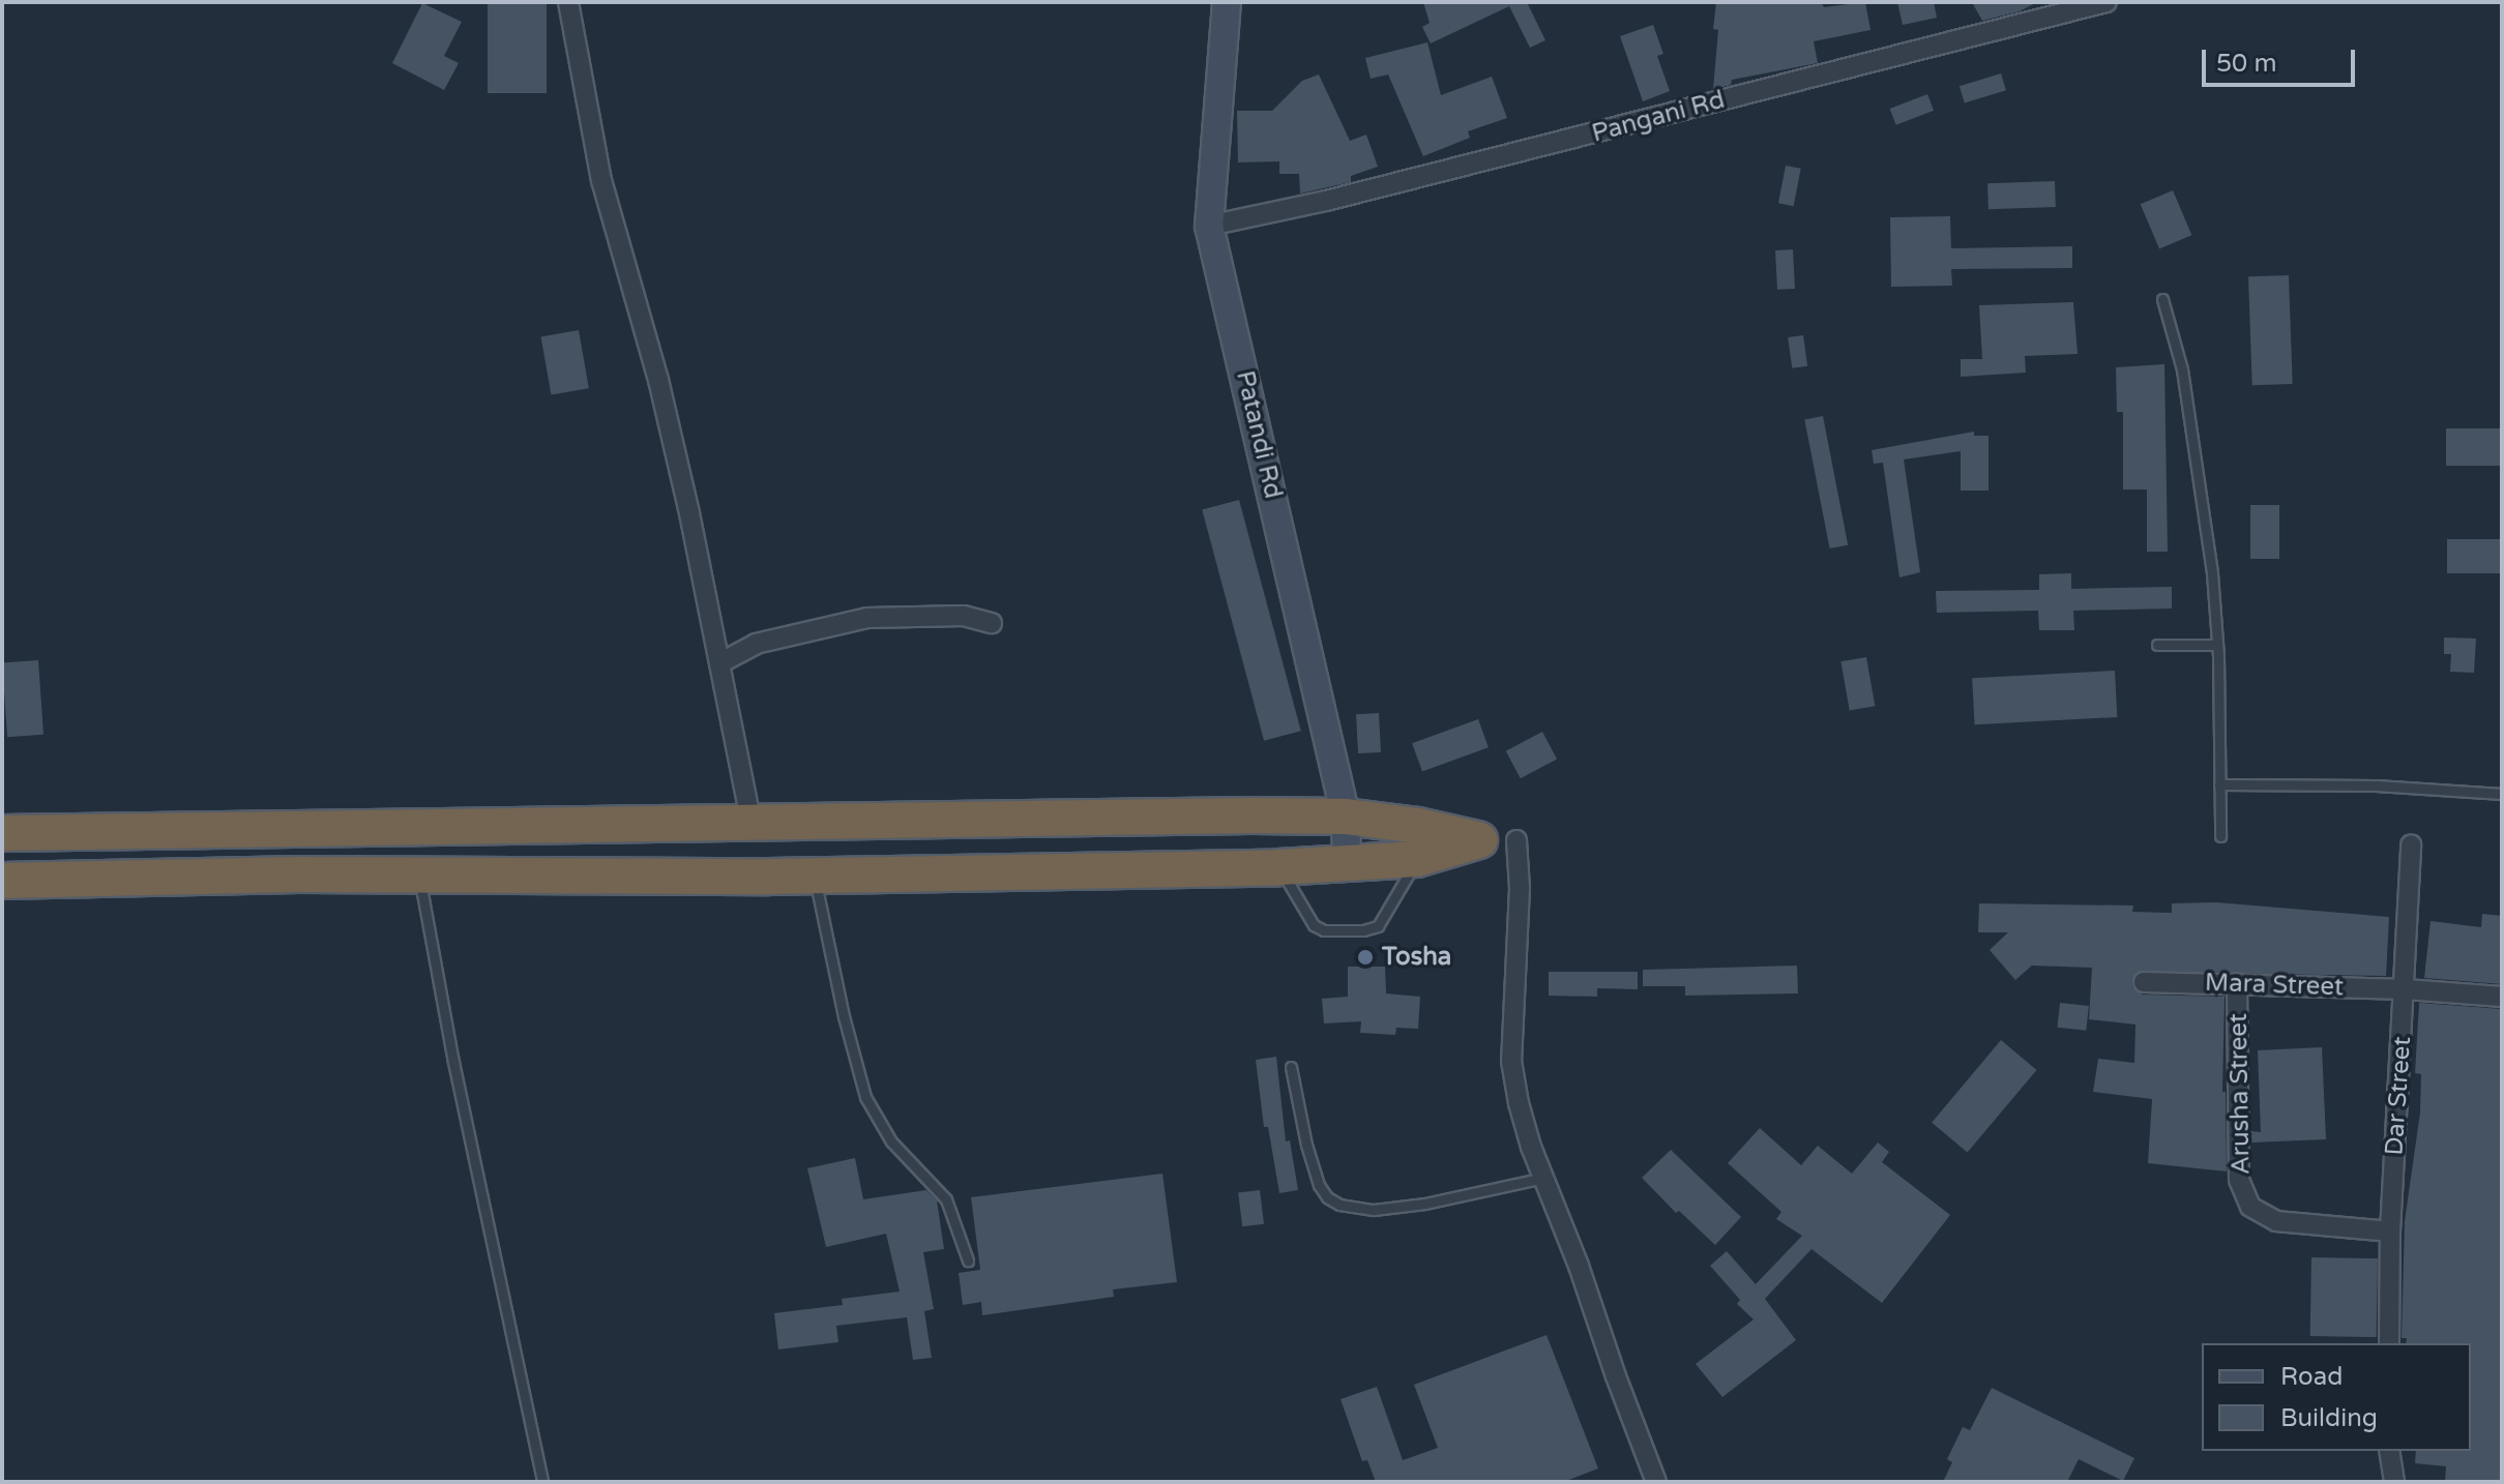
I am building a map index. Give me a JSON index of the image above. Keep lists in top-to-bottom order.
{
  "streets": {
    "street": [
      "Pangani Rd",
      "Patandi Rd",
      "Mara Street",
      "Arusha Street",
      "Dar Street"
    ]
  },
  "crossings": [
    ["Pangani Rd", "Patandi Rd"],
    ["Mara Street", "Arusha Street"],
    ["Mara Street", "Dar Street"],
    ["Arusha Street", "Dar Street"]
  ],
  "places": ["Tosha"],
  "legend": ["Road", "Building"],
  "scale_bar": "50 m"
}
